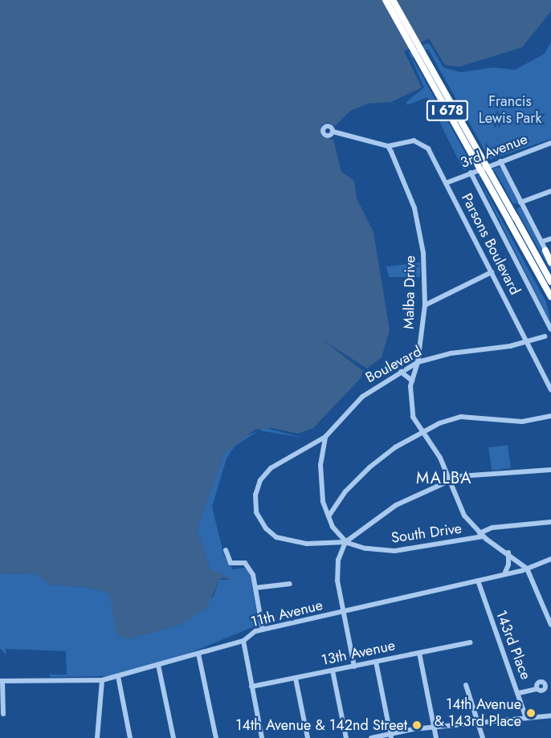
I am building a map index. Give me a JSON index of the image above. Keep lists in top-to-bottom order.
{
  "streets": {
    "highway": ["I 678"],
    "street": [
      "3rd Avenue",
      "Parsons Boulevard",
      "Malba Drive",
      "Boulevard",
      "South Drive",
      "11th Avenue",
      "143rd Place",
      "13th Avenue"
    ]
  },
  "crossings": [
    ["3rd Avenue", "Parsons Boulevard"],
    ["Parsons Boulevard", "Malba Drive"],
    ["Parsons Boulevard", "Boulevard"],
    ["Malba Drive", "Boulevard"],
    ["Malba Drive", "South Drive"],
    ["Malba Drive", "11th Avenue"],
    ["Boulevard", "South Drive"],
    ["11th Avenue", "143rd Place"]
  ],
  "districts": ["MALBA"],
  "parks": ["Francis Lewis Park"],
  "places": ["14th Avenue & 143rd Place", "14th Avenue & 142nd Street"]
}
